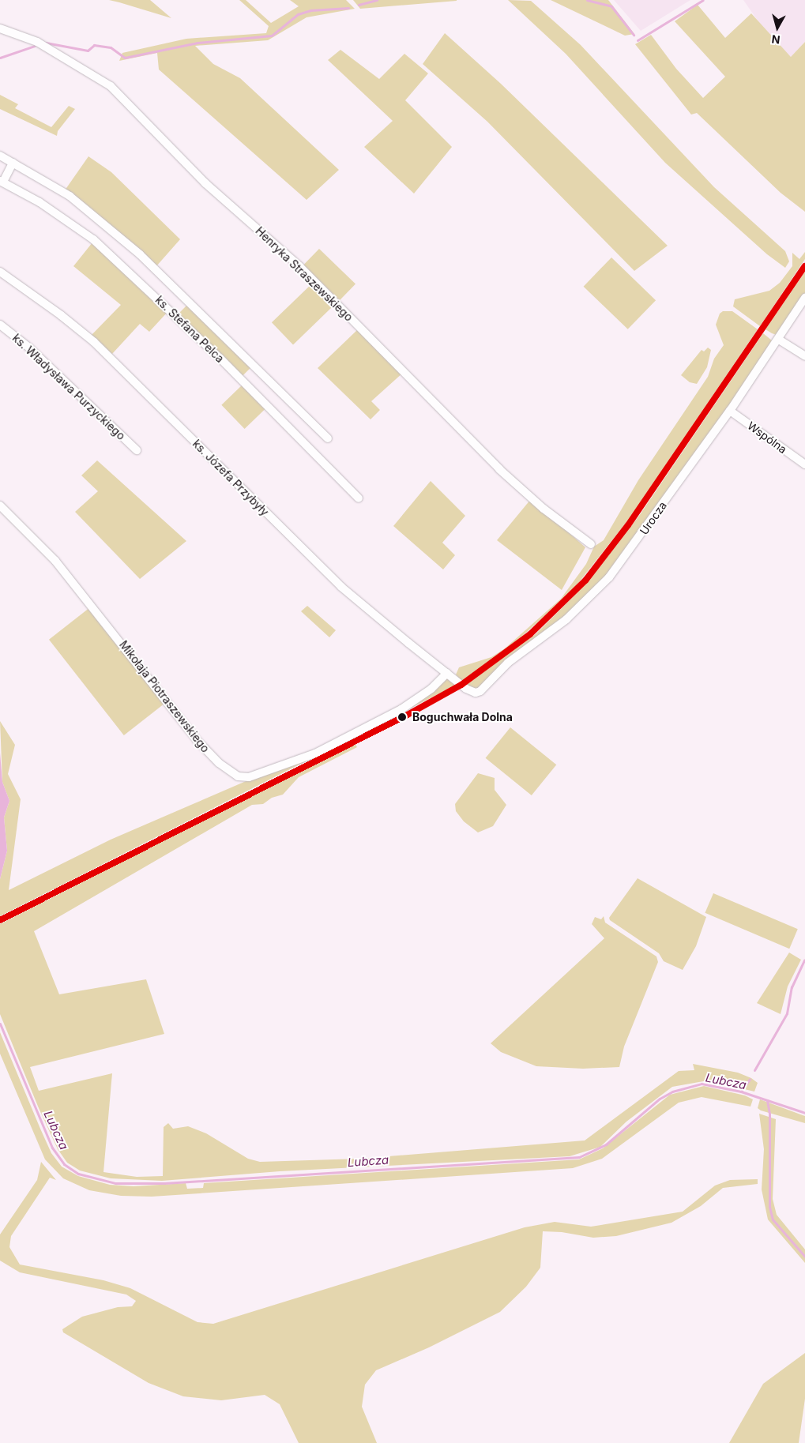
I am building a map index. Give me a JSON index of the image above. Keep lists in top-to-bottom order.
{
  "streets": {
    "street": [
      "Henryka Straszewskiego",
      "ks. Stefana Pelca",
      "ks. Władysława Purzyckiego",
      "Wspólna",
      "ks. Józefa Przybyły",
      "Urocza",
      "Mikołaja Piotraszewskiego"
    ]
  },
  "crossings": [
    ["Wspólna", "Urocza"],
    ["ks. Józefa Przybyły", "Urocza"],
    ["ks. Józefa Przybyły", "Mikołaja Piotraszewskiego"]
  ],
  "water": ["Lubcza"],
  "places": ["Boguchwała Dolna"],
  "north": "bottom"
}
